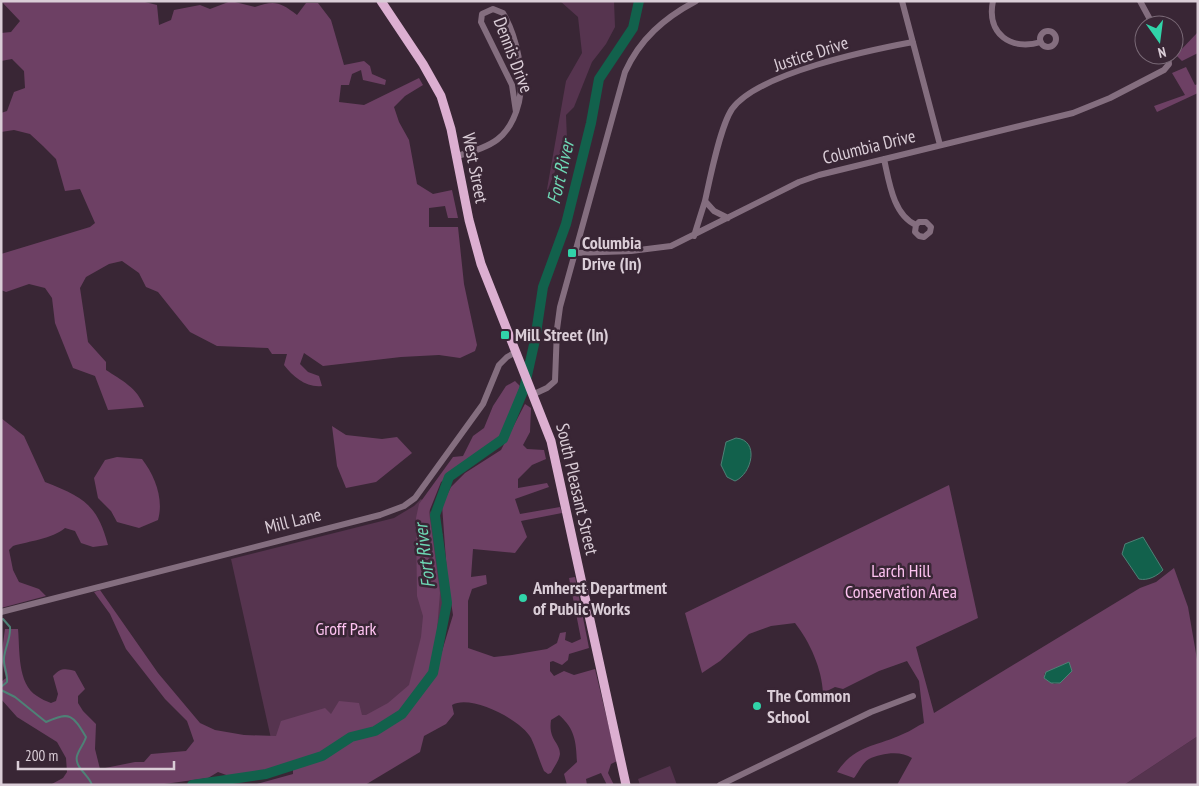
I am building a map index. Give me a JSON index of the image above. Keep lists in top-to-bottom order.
{
  "streets": {
    "main road": ["West Street", "South Pleasant Street"],
    "street": [
      "Justice Drive",
      "Dennis Drive",
      "Columbia Drive",
      "Mill Lane"
    ]
  },
  "crossings": [
    ["Justice Drive", "Columbia Drive"],
    ["Dennis Drive", "West Street"],
    ["West Street", "South Pleasant Street"],
    ["West Street", "Mill Lane"],
    ["South Pleasant Street", "Mill Lane"]
  ],
  "water": ["Fort River"],
  "parks": ["Larch Hill Conservation Area", "Groff Park"],
  "places": {
    "transit": ["Columbia Drive (In)", "Mill Street (In)"],
    "other": ["Amherst Department of Public Works", "The Common School"]
  },
  "scale_bar": "200 m",
  "north": "bottom"
}
